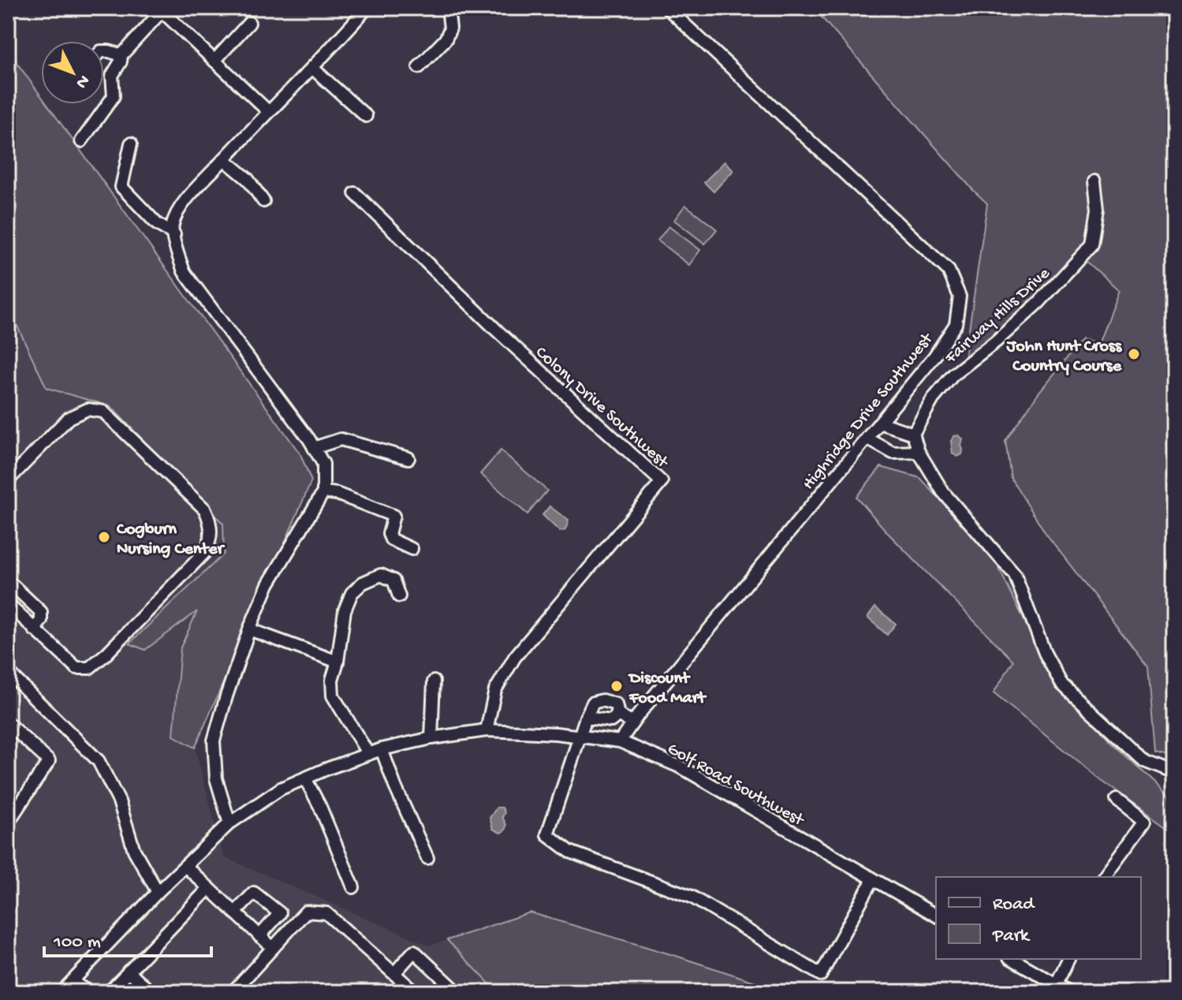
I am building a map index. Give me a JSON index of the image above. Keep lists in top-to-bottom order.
{
  "streets": {
    "street": [
      "Fairway Hills Drive",
      "Colony Drive Southwest",
      "Highridge Drive Southwest",
      "Golf Road Southwest"
    ]
  },
  "crossings": [
    ["Colony Drive Southwest", "Golf Road Southwest"],
    ["Highridge Drive Southwest", "Golf Road Southwest"]
  ],
  "places": ["John Hunt Cross Country Course", "Cogburn Nursing Center", "Discount Food Mart"],
  "legend": ["Road", "Park"],
  "scale_bar": "100 m",
  "north": "bottom right"
}
